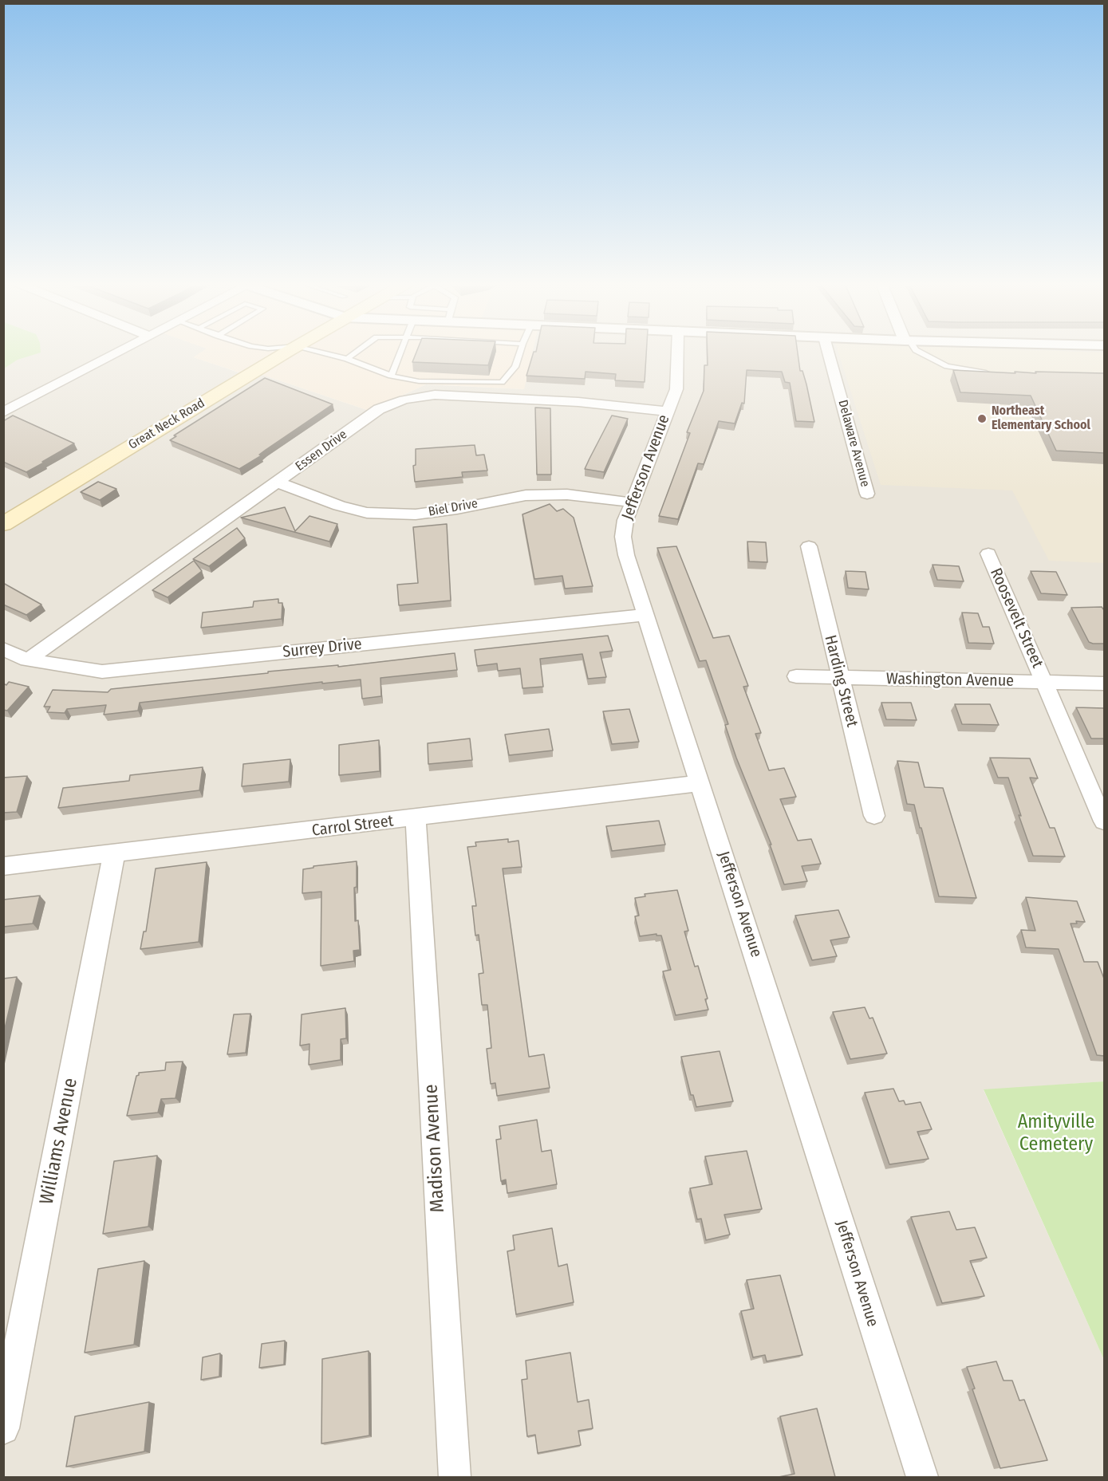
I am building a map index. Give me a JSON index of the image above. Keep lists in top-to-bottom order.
{
  "streets": {
    "main road": ["Great Neck Road"],
    "street": [
      "Delaware Avenue",
      "Essen Drive",
      "Jefferson Avenue",
      "Biel Drive",
      "Roosevelt Street",
      "Surrey Drive",
      "Washington Avenue",
      "Harding Street",
      "Carrol Street",
      "Williams Avenue",
      "Madison Avenue"
    ]
  },
  "crossings": [
    ["Essen Drive", "Jefferson Avenue"],
    ["Essen Drive", "Biel Drive"],
    ["Essen Drive", "Surrey Drive"],
    ["Jefferson Avenue", "Biel Drive"],
    ["Jefferson Avenue", "Surrey Drive"],
    ["Jefferson Avenue", "Carrol Street"],
    ["Roosevelt Street", "Washington Avenue"],
    ["Washington Avenue", "Harding Street"],
    ["Carrol Street", "Williams Avenue"],
    ["Carrol Street", "Madison Avenue"]
  ],
  "parks": ["Amityville Cemetery"],
  "places": ["Northeast Elementary School"]
}
